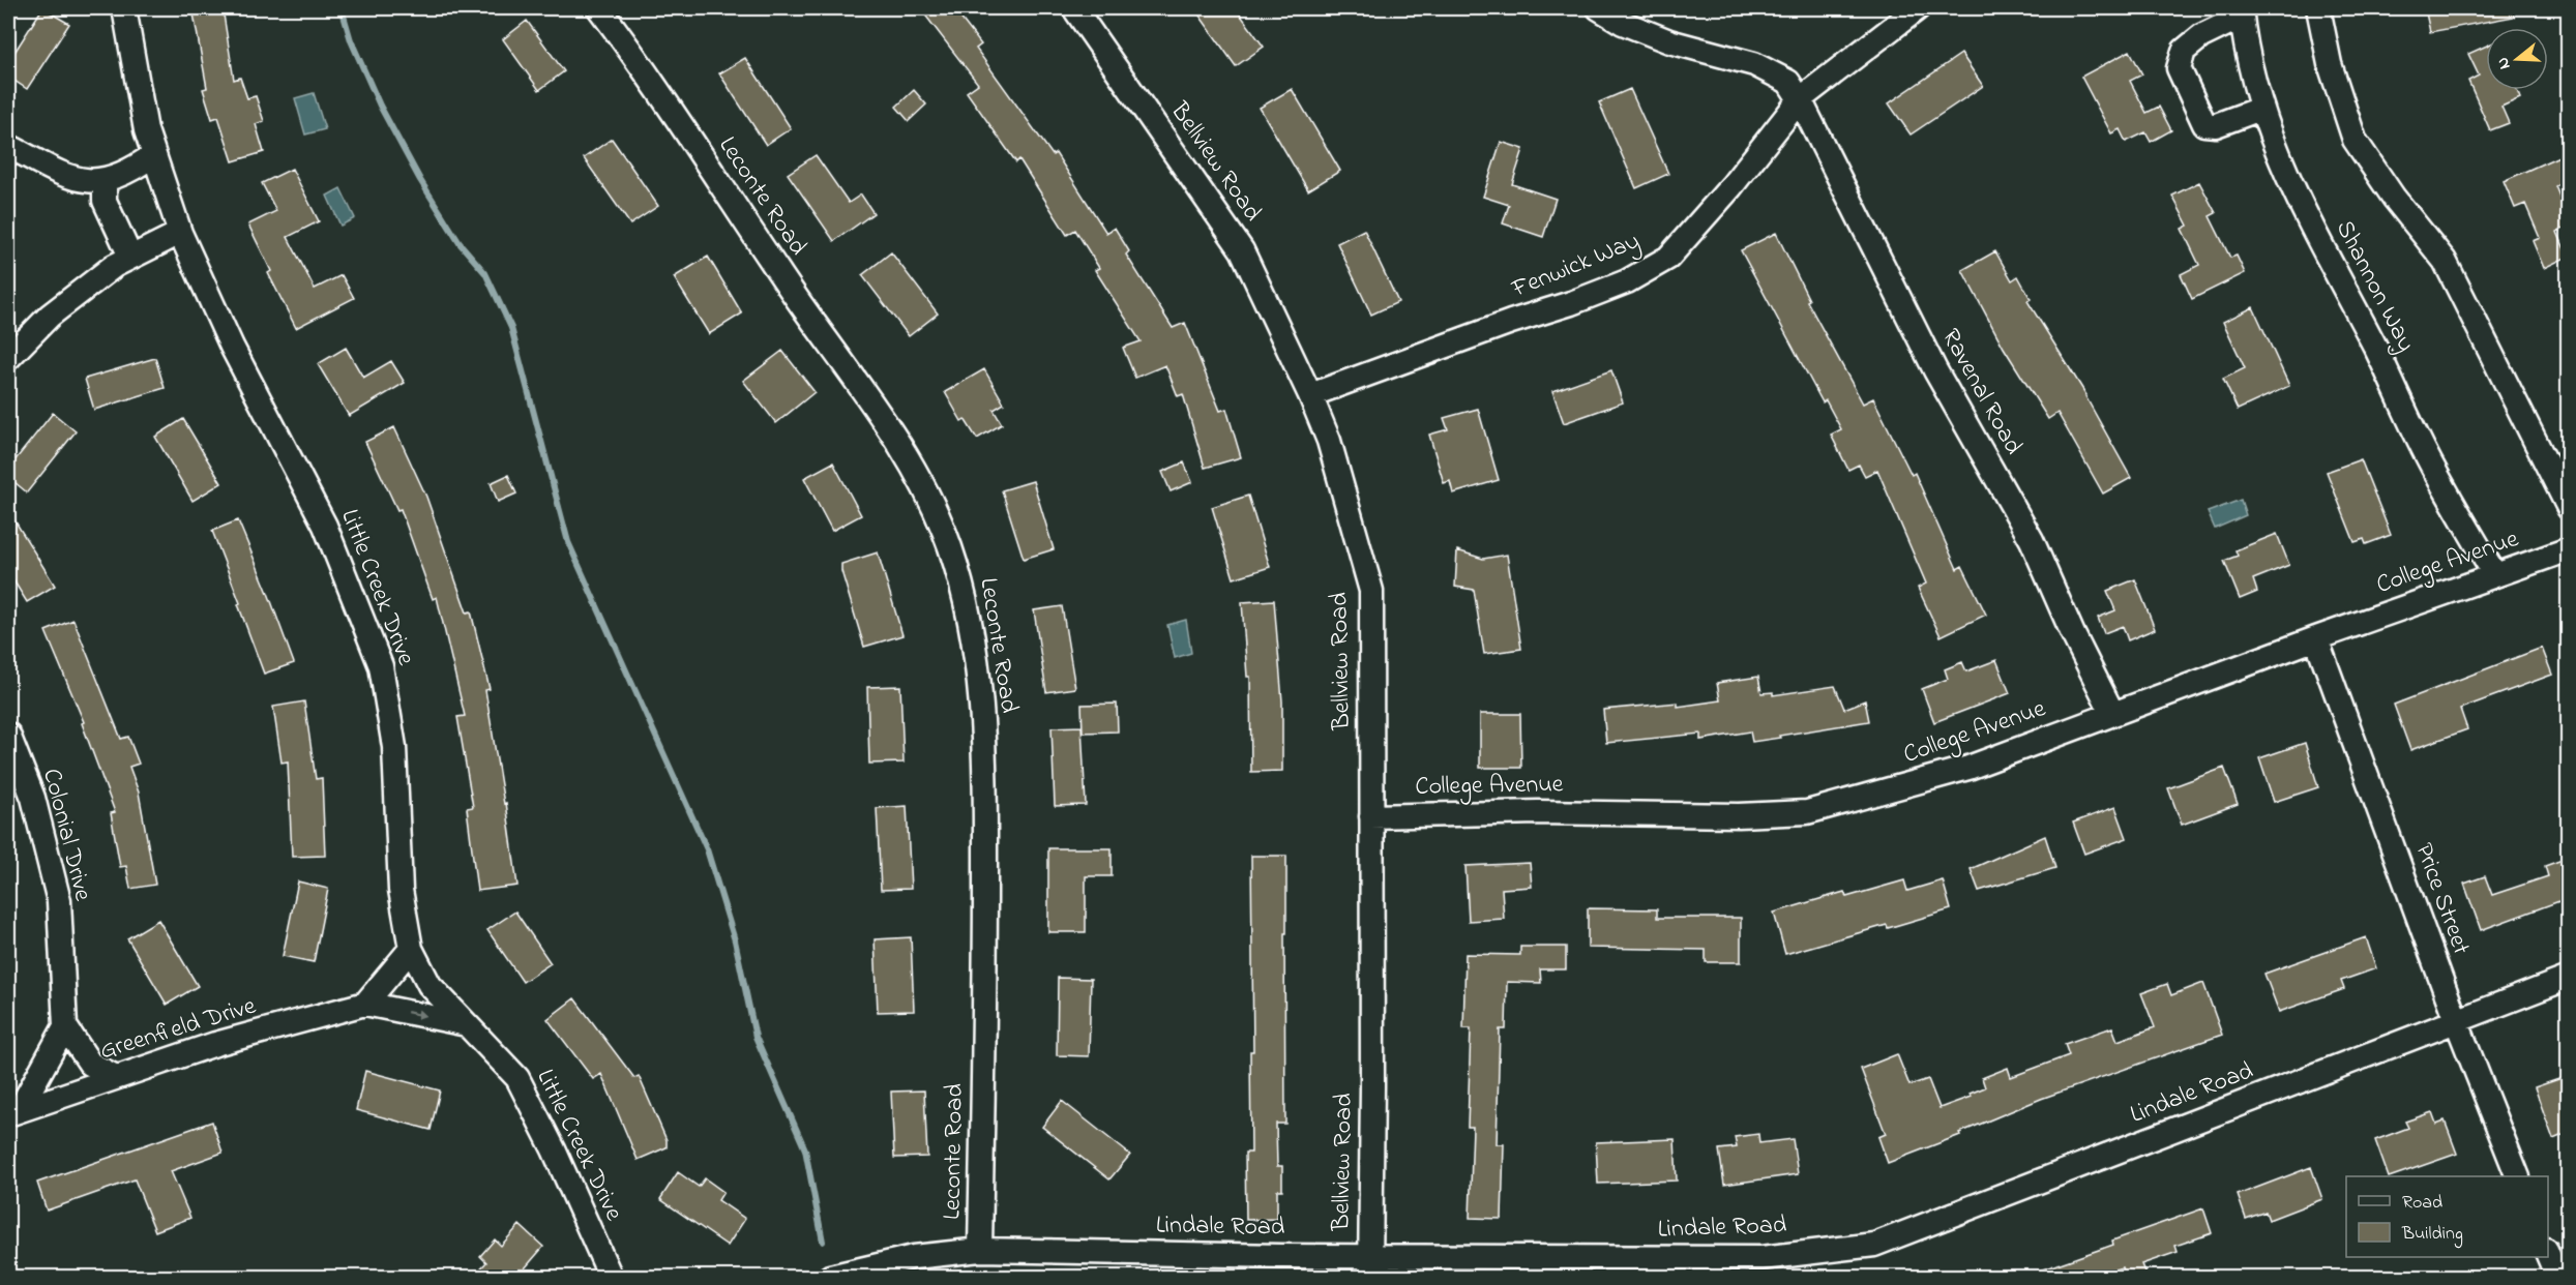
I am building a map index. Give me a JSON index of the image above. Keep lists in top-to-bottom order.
{
  "streets": {
    "street": [
      "Bellview Road",
      "Leconte Road",
      "Fenwick Way",
      "Shannon Way",
      "Ravenal Road",
      "College Avenue",
      "Little Creek Drive",
      "Colonial Drive",
      "Price Street",
      "Greenfield Drive",
      "Lindale Road"
    ]
  },
  "crossings": [
    ["Bellview Road", "Fenwick Way"],
    ["Bellview Road", "College Avenue"],
    ["Bellview Road", "Lindale Road"],
    ["Leconte Road", "Lindale Road"],
    ["Fenwick Way", "Ravenal Road"],
    ["Shannon Way", "College Avenue"],
    ["Ravenal Road", "College Avenue"],
    ["College Avenue", "Price Street"],
    ["Little Creek Drive", "Greenfield Drive"],
    ["Price Street", "Lindale Road"]
  ],
  "legend": ["Road", "Building"],
  "north": "left"
}
